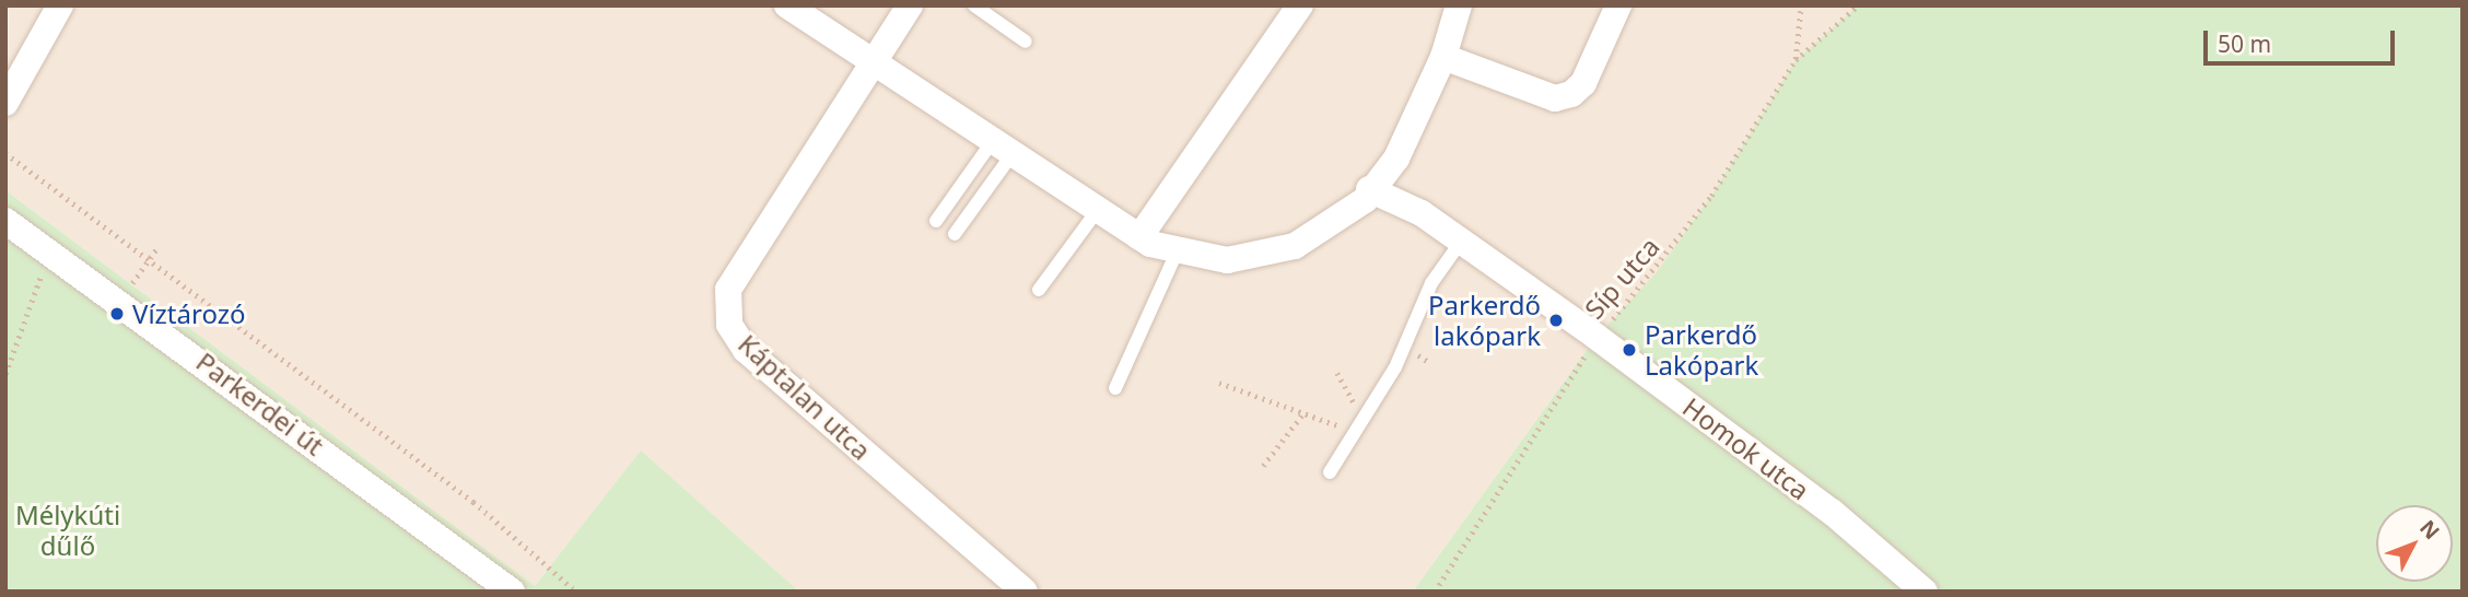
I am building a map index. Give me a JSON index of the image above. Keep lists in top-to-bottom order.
{
  "streets": {
    "street": ["Káptalan utca", "Parkerdei út", "Homok utca"],
    "path": ["Síp utca"]
  },
  "crossings": [
    ["Síp utca", "Homok utca"]
  ],
  "parks": ["Mélykúti dűlő"],
  "places": ["Víztározó", "Parkerdő lakópark", "Parkerdő Lakópark"],
  "scale_bar": "50 m",
  "north": "top right"
}
